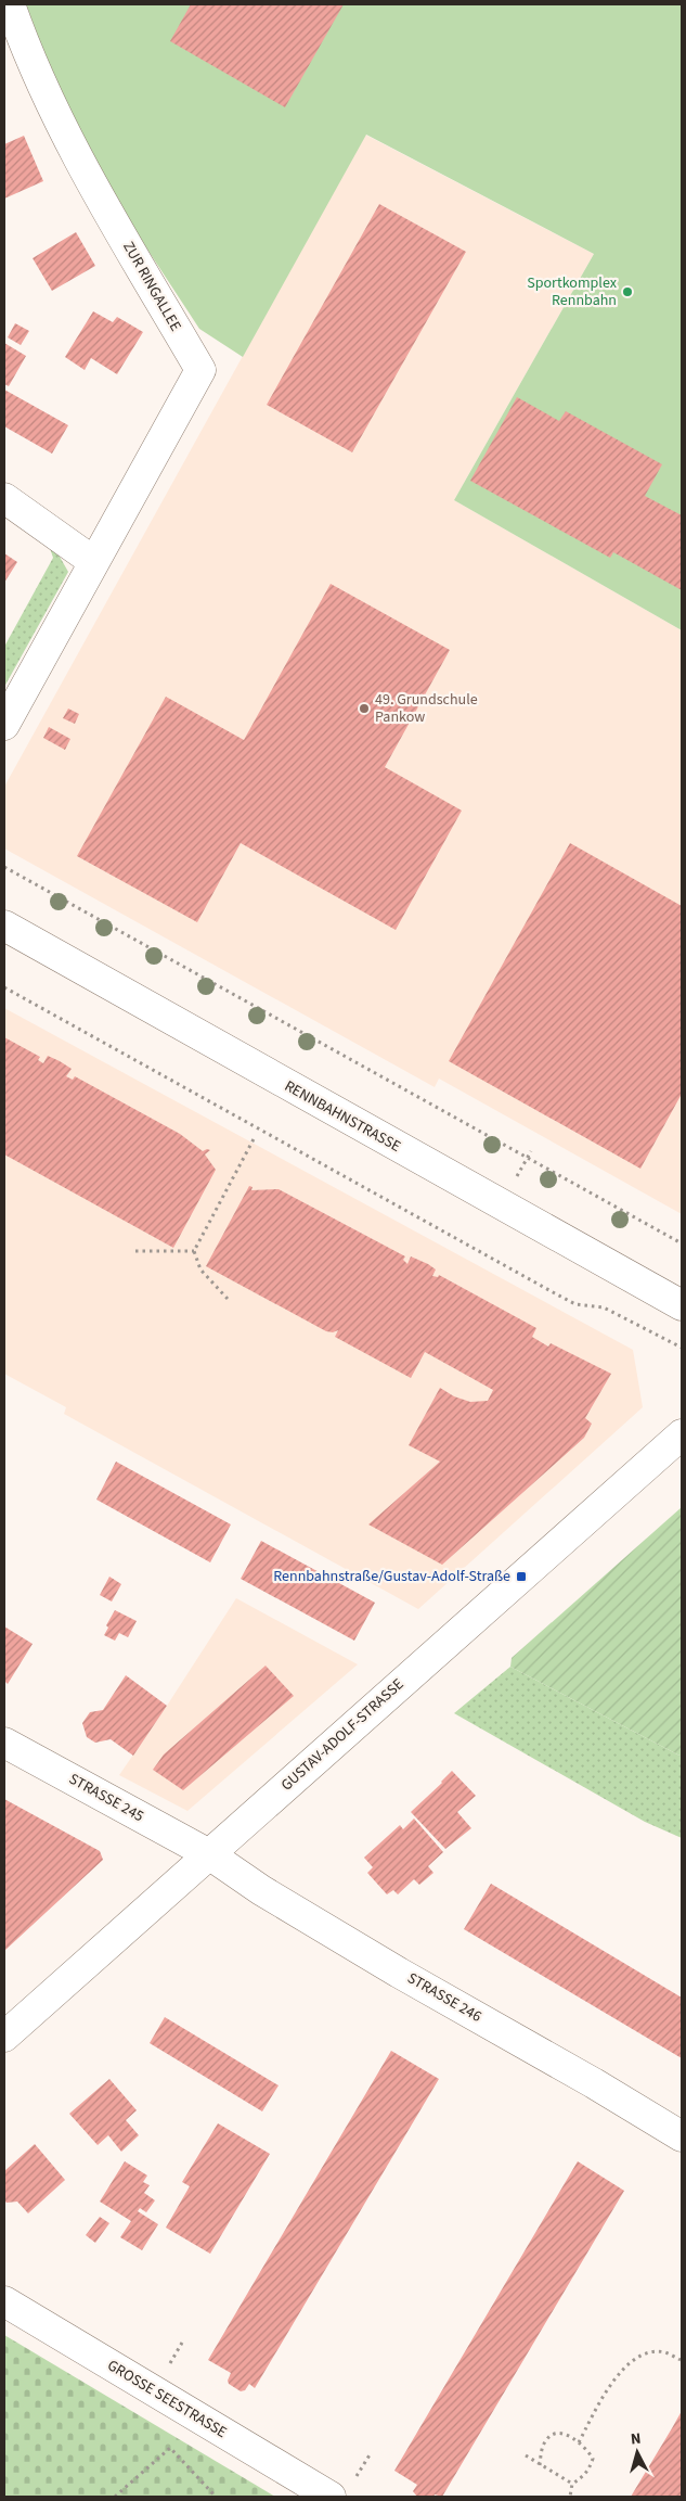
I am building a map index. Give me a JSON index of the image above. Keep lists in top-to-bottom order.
{
  "streets": {
    "street": [
      "ZUR RINGALLEE",
      "RENNBAHNSTRASSE",
      "GUSTAV-ADOLF-STRASSE",
      "STRASSE 245",
      "STRASSE 246",
      "GROSSE SEESTRASSE"
    ]
  },
  "crossings": [
    ["GUSTAV-ADOLF-STRASSE", "STRASSE 245"],
    ["GUSTAV-ADOLF-STRASSE", "STRASSE 246"],
    ["STRASSE 245", "STRASSE 246"]
  ],
  "places": {
    "other": ["Sportkomplex Rennbahn", "49. Grundschule Pankow"],
    "transit": ["Rennbahnstraße/Gustav-Adolf-Straße"]
  },
  "north": "top"
}
